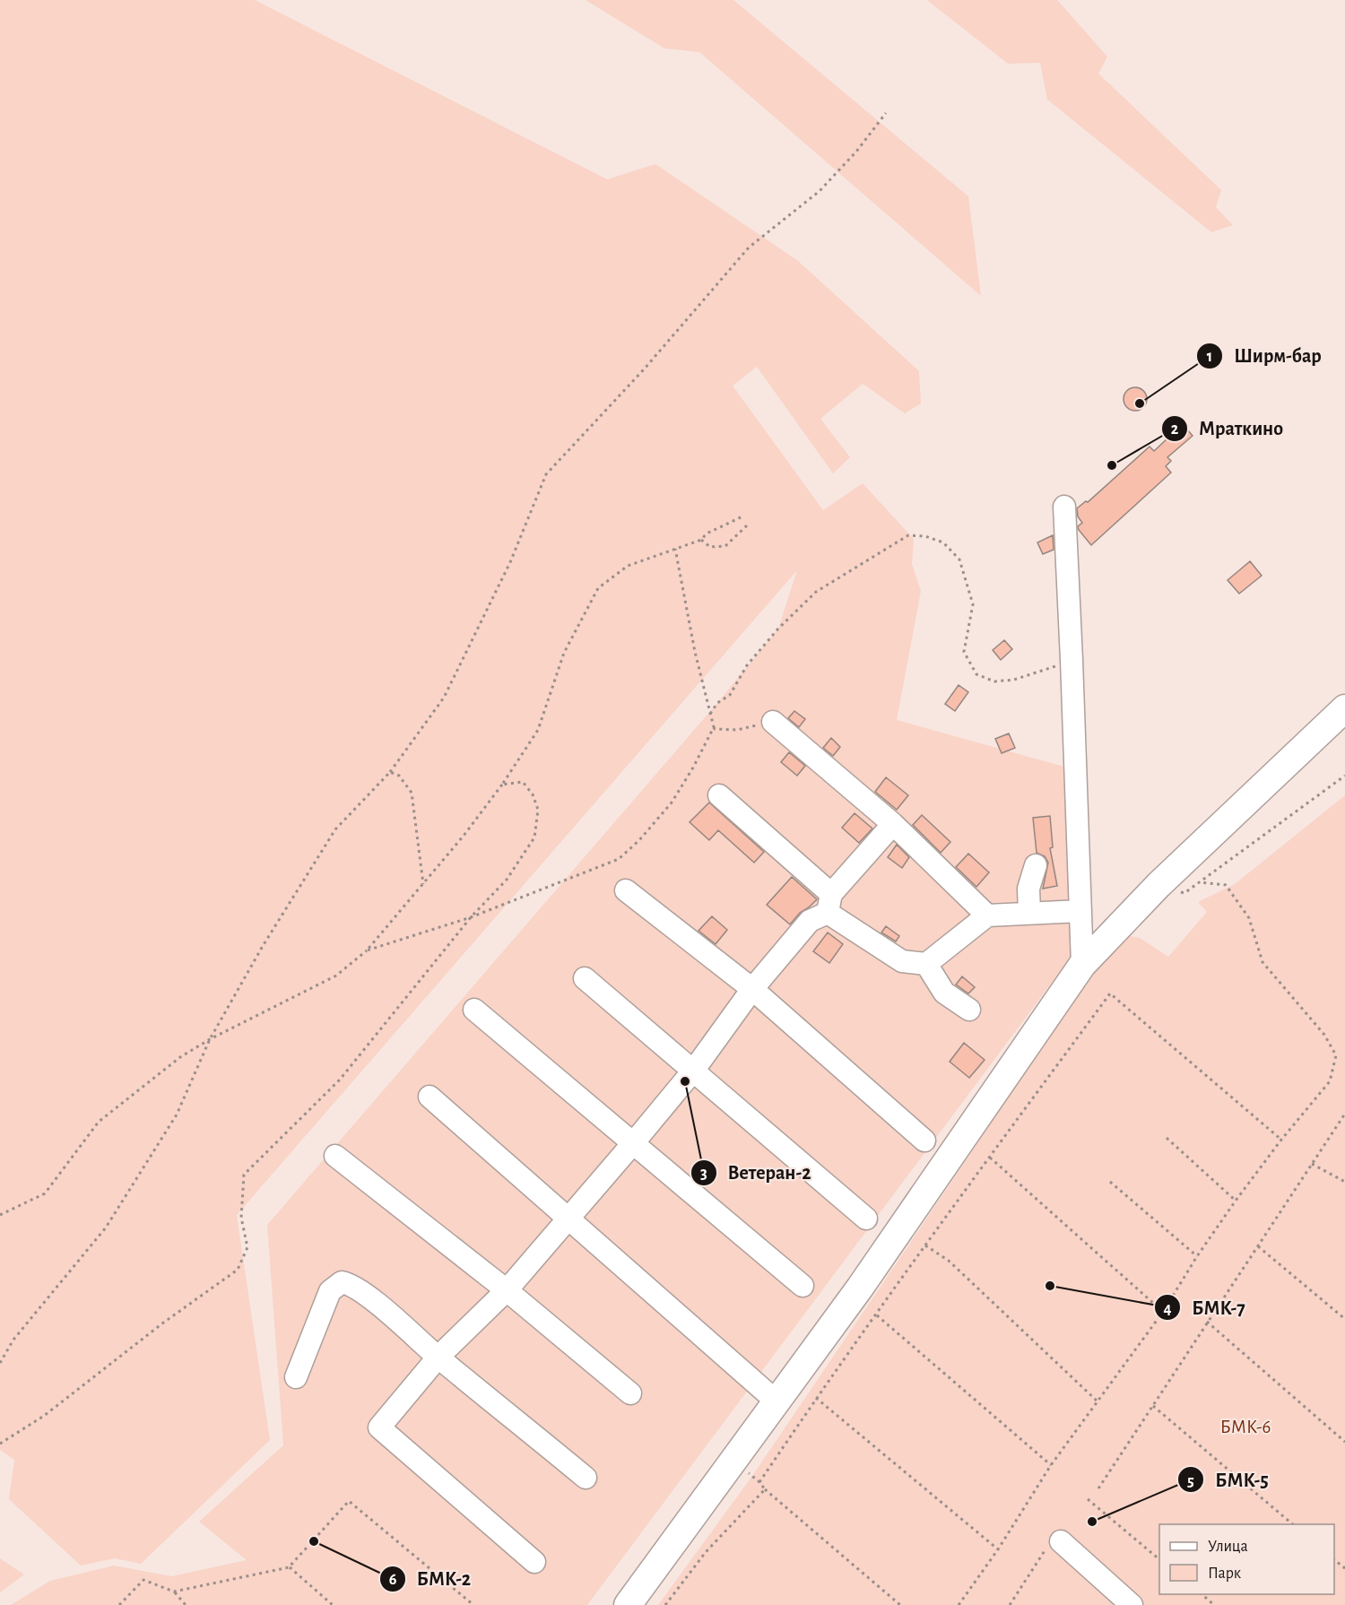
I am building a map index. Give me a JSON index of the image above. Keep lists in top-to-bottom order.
{
  "parks": ["БМК-6"],
  "places": [
    "Ширм-бар",
    "Мраткино",
    "Ветеран-2",
    "БМК-7",
    "БМК-5",
    "БМК-2"
  ],
  "legend": ["Улица", "Парк"]
}
